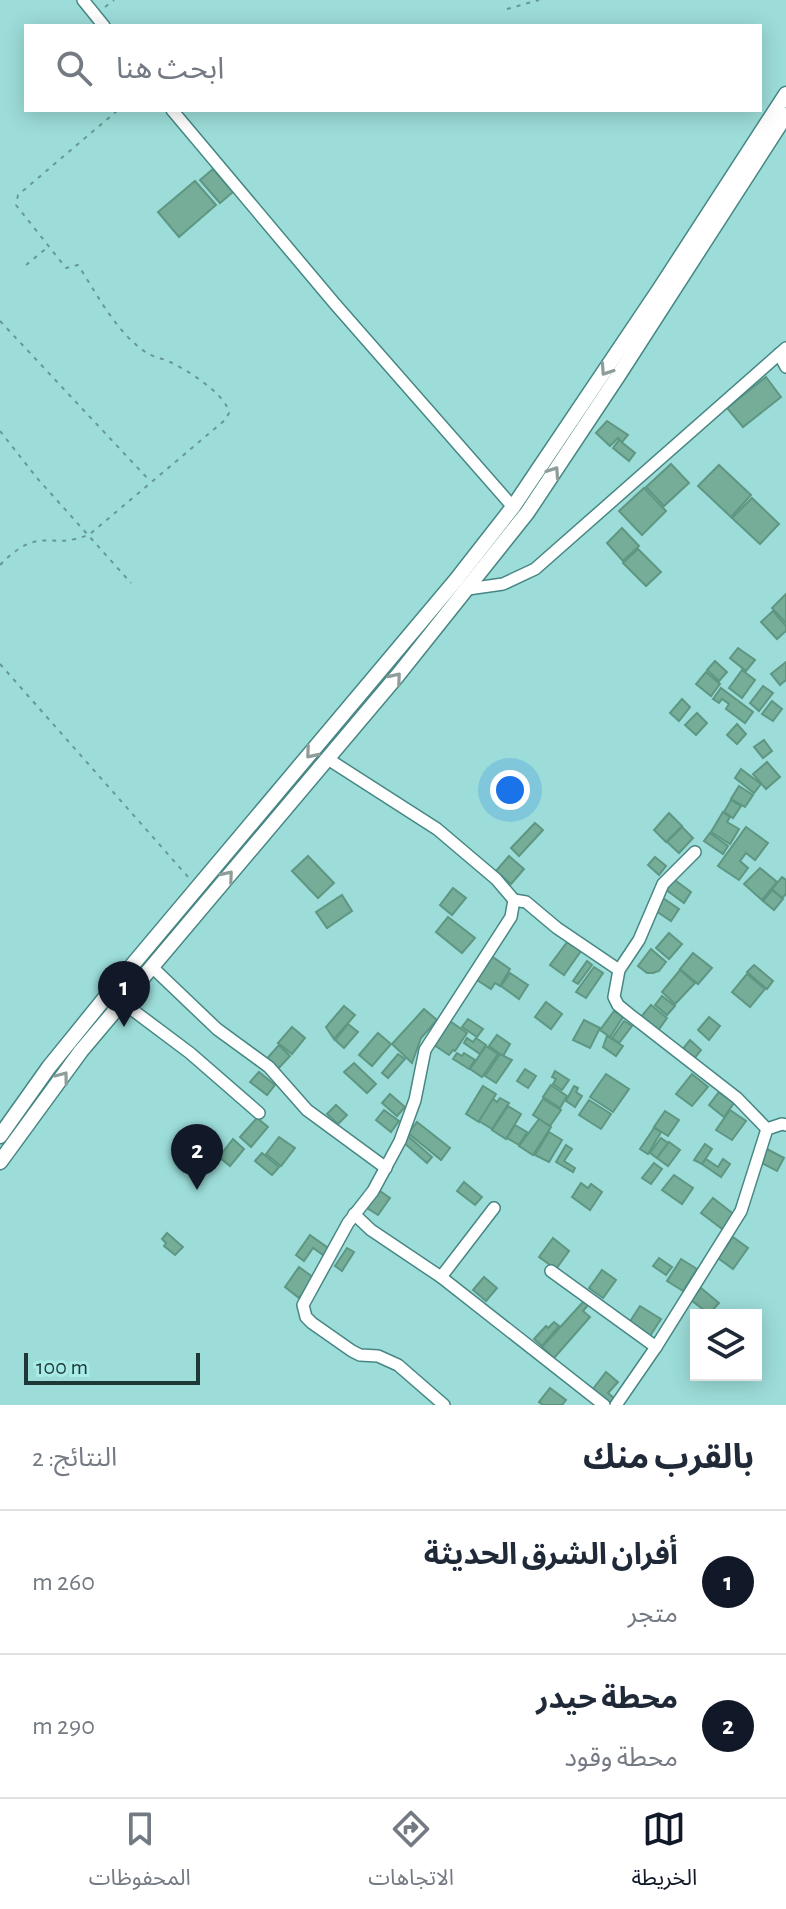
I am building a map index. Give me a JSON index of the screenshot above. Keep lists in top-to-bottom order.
{
  "scale_bar": "100 m",
  "page": {
    "search": "ابحث هنا",
    "pins": ["1", "2"],
    "scale": "100 m",
    "heading": ["بالقرب منك", "النتائج: 2"],
    "list": [
      {
        "mark": "1",
        "name": "أفران الشرق الحديثة",
        "note": "متجر",
        "value": "260 m"
      },
      {
        "mark": "2",
        "name": "محطة حيدر",
        "note": "محطة وقود",
        "value": "290 m"
      }
    ],
    "nav": ["الخريطة", "الاتجاهات", "المحفوظات"]
  }
}
